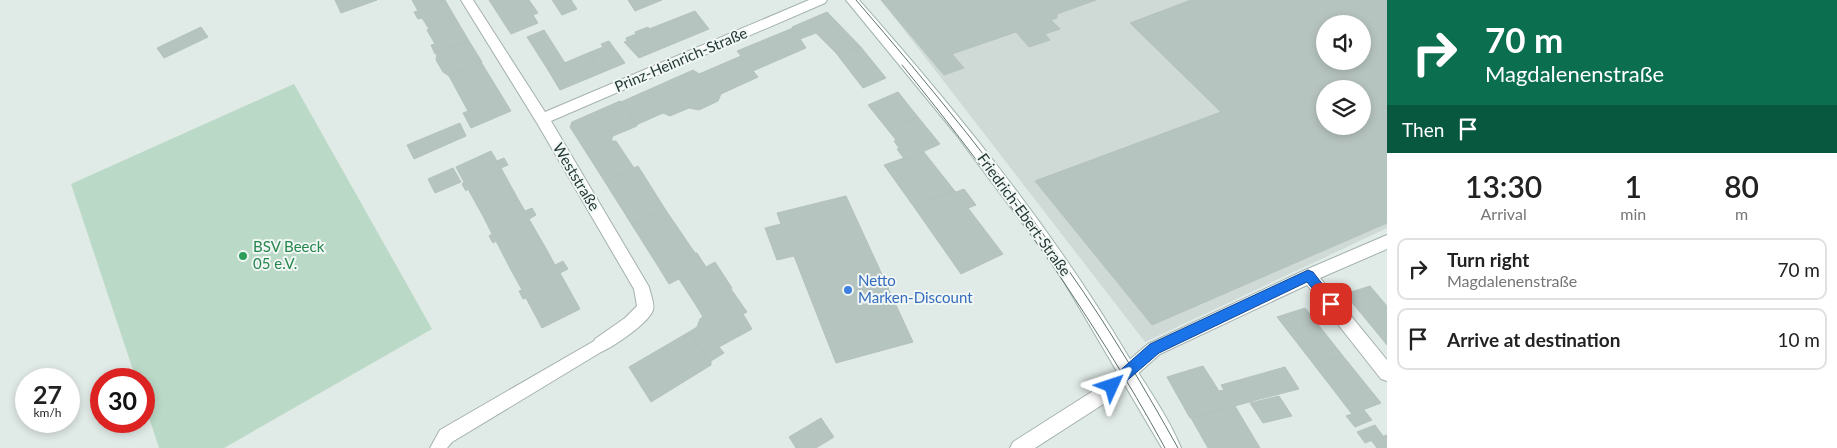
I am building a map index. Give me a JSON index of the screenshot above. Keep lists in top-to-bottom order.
{
  "streets": {
    "street": ["Prinz-Heinrich-Straße", "Weststraße", "Friedrich-Ebert-Straße"]
  },
  "crossings": [
    ["Prinz-Heinrich-Straße", "Weststraße"]
  ],
  "places": ["BSV Beeck 05 e.V.", "Netto Marken-Discount"],
  "page": {
    "turn": ["70 m", "Magdalenenstraße"],
    "then": "Then",
    "eta": [
      "13:30",
      "Arrival",
      "1",
      "min",
      "80",
      "m"
    ],
    "list": [
      {
        "name": "Turn right",
        "note": "Magdalenenstraße",
        "value": "70 m"
      },
      {
        "name": "Arrive at destination",
        "value": "10 m"
      }
    ],
    "speed": "27 km/h",
    "limit": "30"
  }
}
